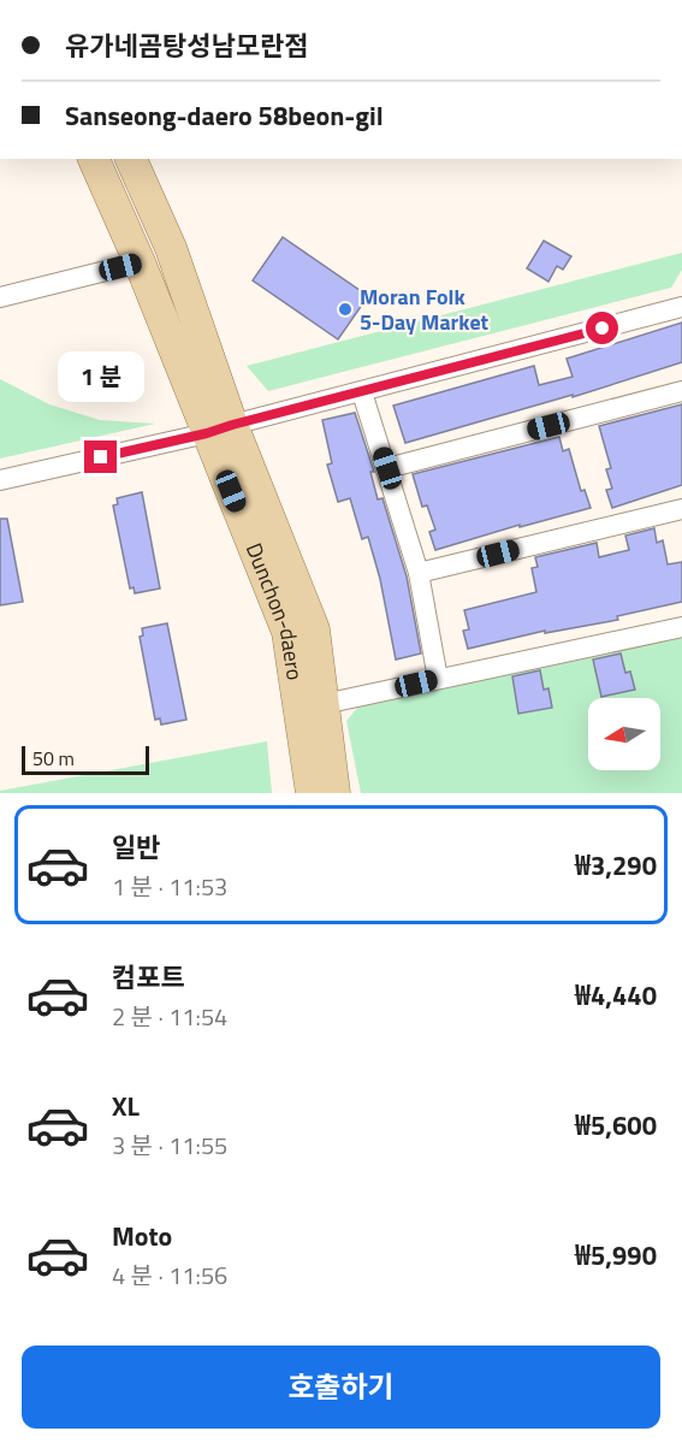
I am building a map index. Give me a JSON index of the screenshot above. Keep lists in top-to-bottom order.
{
  "streets": {
    "main road": ["Dunchon-daero"]
  },
  "places": ["Moran Folk 5-Day Market"],
  "scale_bar": "50 m",
  "north": "left",
  "page": {
    "banner": ["유가네곰탕성남모란점", "Sanseong-daero 58beon-gil"],
    "bubble": "1 분",
    "scale": "50 m",
    "list": [
      {
        "name": "일반",
        "note": "1 분 · 11:53",
        "value": "₩3,290"
      },
      {
        "name": "컴포트",
        "note": "2 분 · 11:54",
        "value": "₩4,440"
      },
      {
        "name": "XL",
        "note": "3 분 · 11:55",
        "value": "₩5,600"
      },
      {
        "name": "Moto",
        "note": "4 분 · 11:56",
        "value": "₩5,990"
      }
    ],
    "buttons": "호출하기"
  }
}
